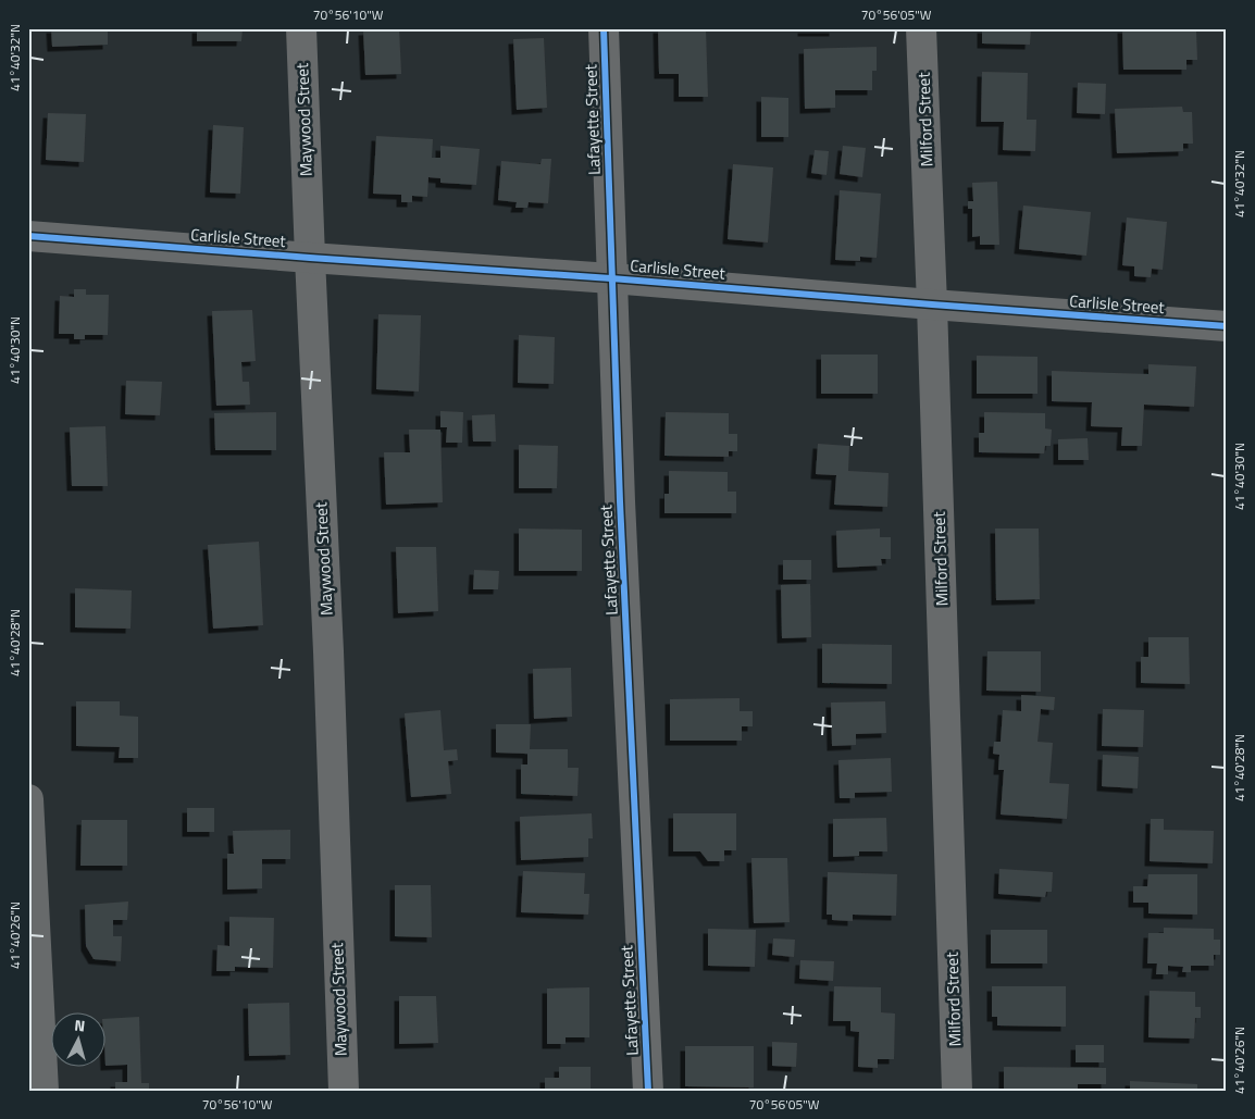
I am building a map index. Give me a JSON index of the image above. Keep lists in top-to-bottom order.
{
  "streets": {
    "street": [
      "Maywood Street",
      "Lafayette Street",
      "Milford Street",
      "Carlisle Street"
    ]
  },
  "crossings": [
    ["Maywood Street", "Carlisle Street"],
    ["Lafayette Street", "Carlisle Street"],
    ["Milford Street", "Carlisle Street"]
  ],
  "north": "top",
  "coordinates": [
    "70°56'10\"W",
    "70°56'05\"W",
    "41°40'32\"N",
    "41°40'30\"N",
    "41°40'28\"N",
    "41°40'26\"N"
  ]
}
